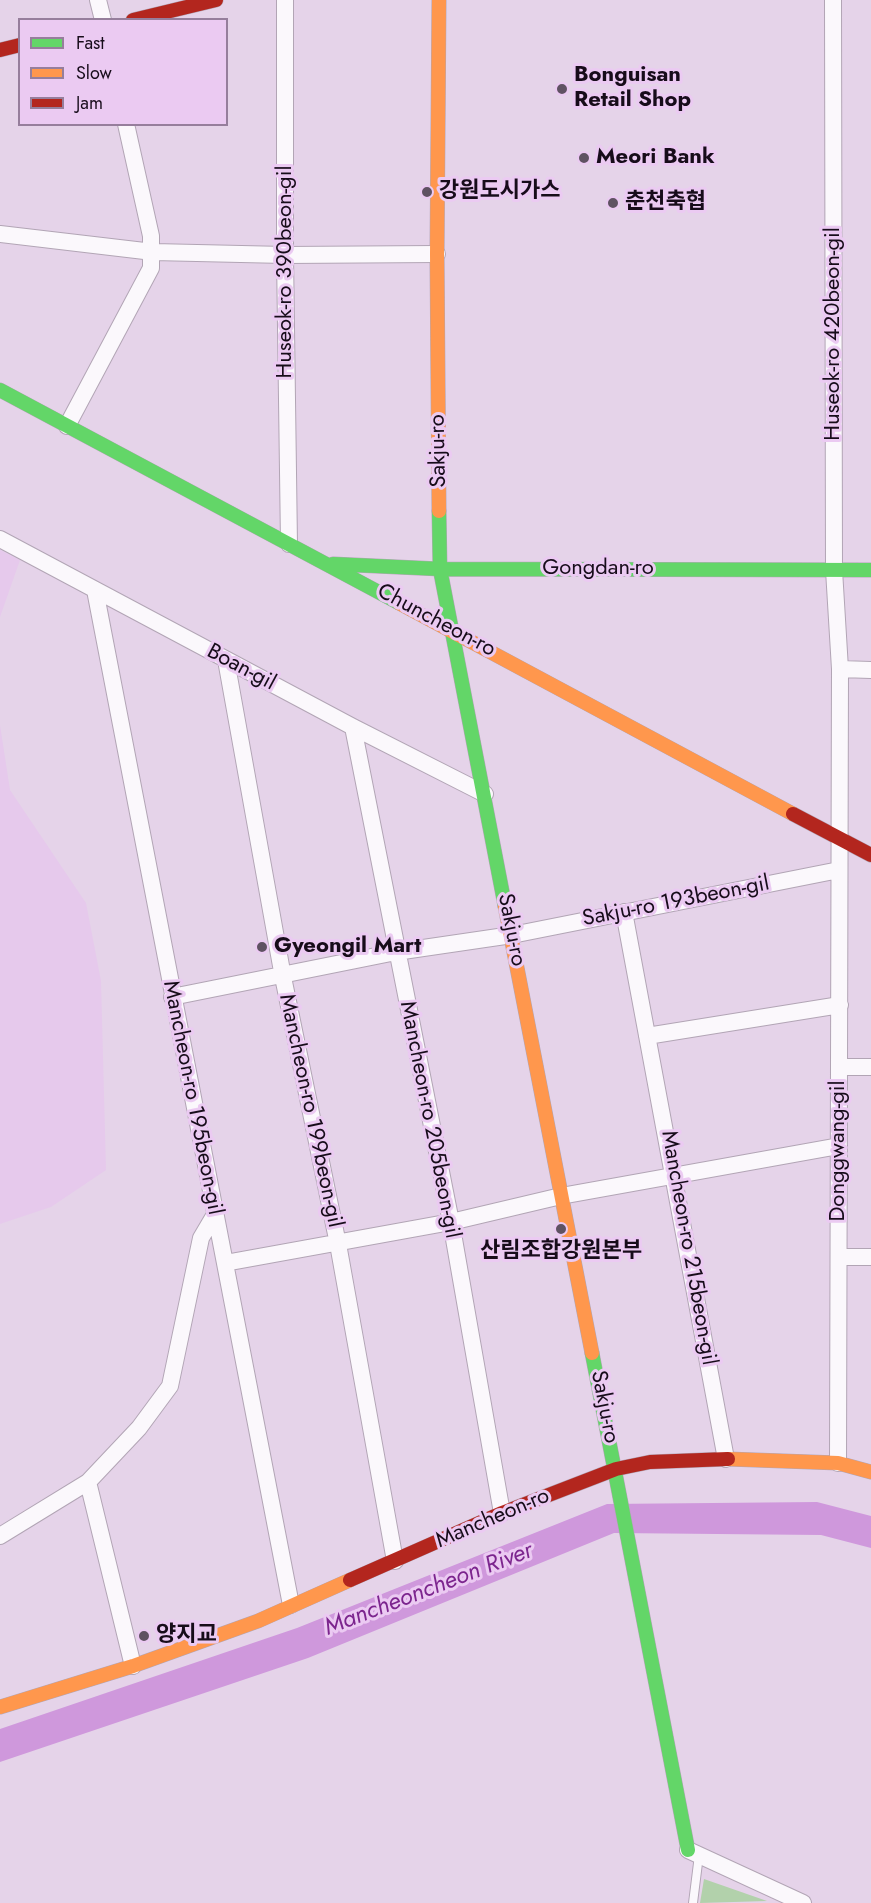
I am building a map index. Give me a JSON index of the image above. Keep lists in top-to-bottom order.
{
  "streets": {
    "street": [
      "Huseok-ro 390beon-gil",
      "Huseok-ro 420beon-gil",
      "Sakju-ro",
      "Gongdan-ro",
      "Chuncheon-ro",
      "Boan-gil",
      "Sakju-ro 193beon-gil",
      "Mancheon-ro 195beon-gil",
      "Mancheon-ro 199beon-gil",
      "Mancheon-ro 205beon-gil",
      "Donggwang-gil",
      "Mancheon-ro 215beon-gil",
      "Mancheon-ro"
    ]
  },
  "crossings": [
    ["Huseok-ro 390beon-gil", "Chuncheon-ro"],
    ["Huseok-ro 420beon-gil", "Gongdan-ro"],
    ["Huseok-ro 420beon-gil", "Chuncheon-ro"],
    ["Huseok-ro 420beon-gil", "Donggwang-gil"],
    ["Sakju-ro", "Gongdan-ro"],
    ["Sakju-ro", "Chuncheon-ro"],
    ["Sakju-ro", "Boan-gil"],
    ["Sakju-ro", "Sakju-ro 193beon-gil"],
    ["Sakju-ro", "Mancheon-ro"],
    ["Gongdan-ro", "Chuncheon-ro"],
    ["Chuncheon-ro", "Donggwang-gil"],
    ["Boan-gil", "Mancheon-ro 195beon-gil"],
    ["Boan-gil", "Mancheon-ro 199beon-gil"],
    ["Boan-gil", "Mancheon-ro 205beon-gil"],
    ["Sakju-ro 193beon-gil", "Mancheon-ro 195beon-gil"],
    ["Sakju-ro 193beon-gil", "Mancheon-ro 199beon-gil"],
    ["Sakju-ro 193beon-gil", "Mancheon-ro 205beon-gil"],
    ["Sakju-ro 193beon-gil", "Donggwang-gil"],
    ["Sakju-ro 193beon-gil", "Mancheon-ro 215beon-gil"],
    ["Mancheon-ro 195beon-gil", "Mancheon-ro"],
    ["Mancheon-ro 199beon-gil", "Mancheon-ro"],
    ["Mancheon-ro 205beon-gil", "Mancheon-ro"],
    ["Donggwang-gil", "Mancheon-ro"],
    ["Mancheon-ro 215beon-gil", "Mancheon-ro"]
  ],
  "water": ["Mancheoncheon River"],
  "places": [
    "Bonguisan Retail Shop",
    "Meori Bank",
    "강원도시가스",
    "춘천축협",
    "Gyeongil Mart",
    "산림조합강원본부",
    "양지교"
  ],
  "legend": ["Fast", "Slow", "Jam"]
}
